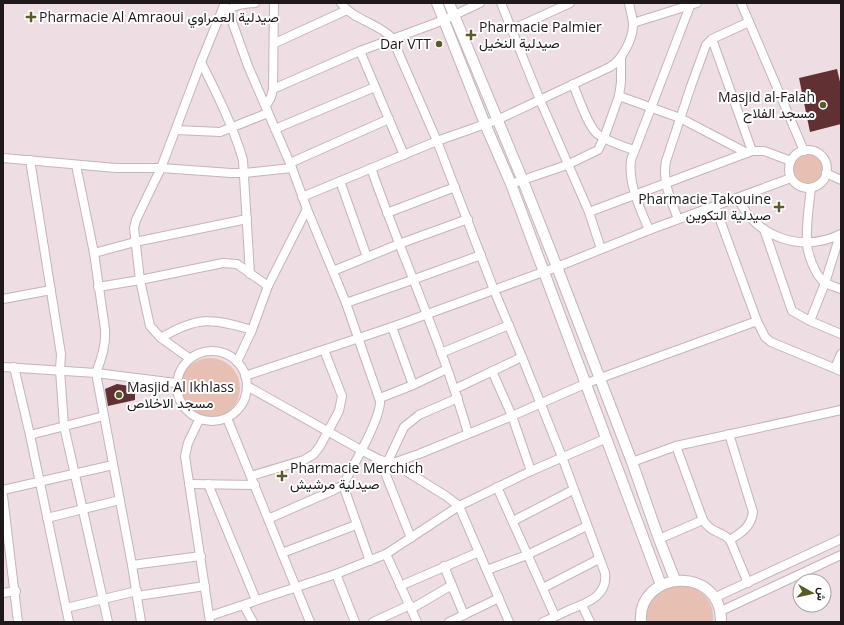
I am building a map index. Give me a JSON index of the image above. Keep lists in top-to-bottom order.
{
  "places": {
    "health": [
      "Pharmacie Al Amraoui صيدلية العمراوي",
      "Pharmacie Palmier صيدلية النخيل",
      "Pharmacie Takouine صيدلية التكوين",
      "Pharmacie Merchich صيدلية مرشيش"
    ],
    "other": ["Dar VTT", "Masjid al-Falah مسجد الفلاح", "Masjid Al Ikhlass مسجد الاخلاص"]
  },
  "north": "right"
}
